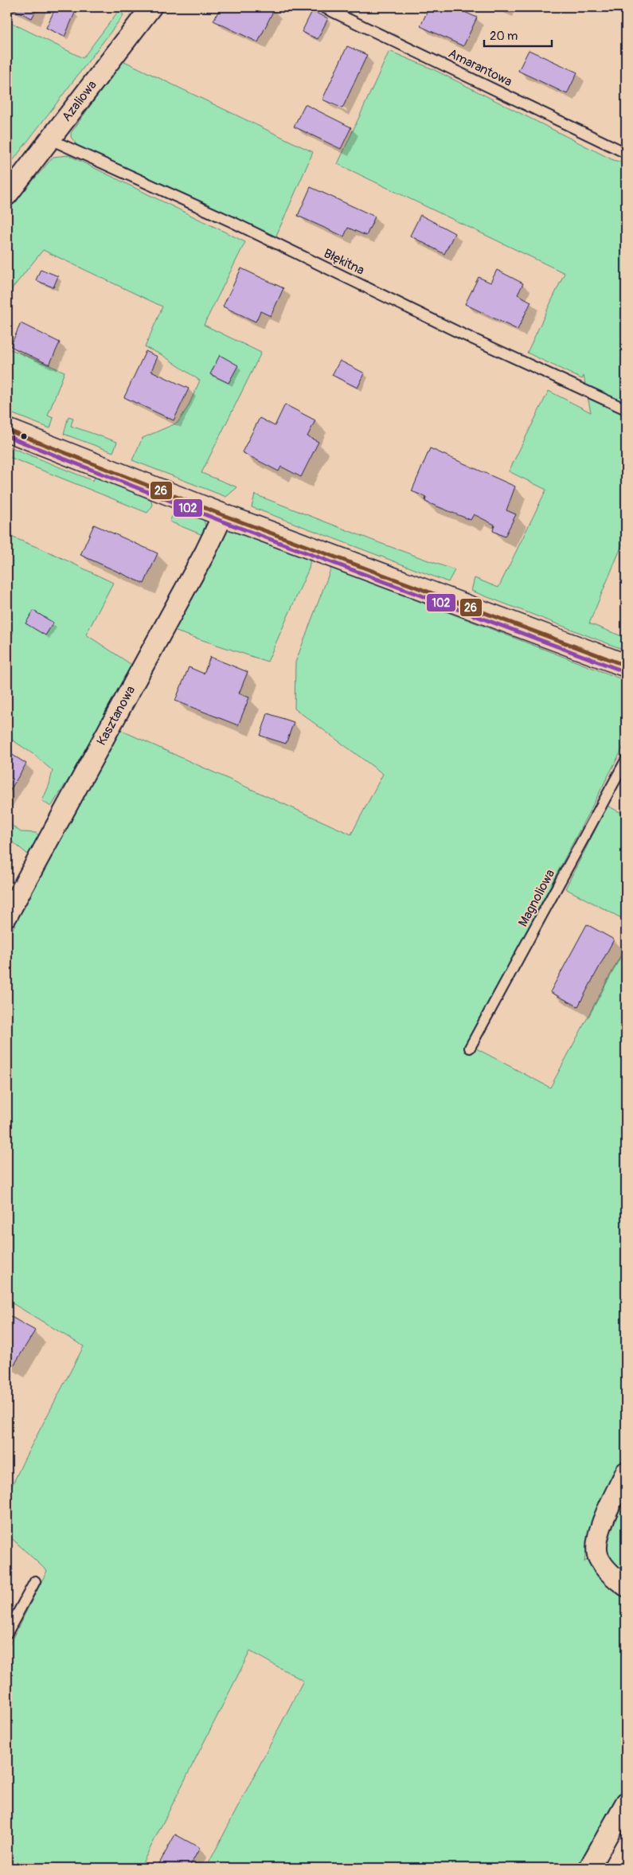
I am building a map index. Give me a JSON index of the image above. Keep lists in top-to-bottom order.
{
  "streets": {
    "street": ["Azaliowa", "Kasztanowa"],
    "lane": ["Amarantowa", "Błękitna", "Magnoliowa"]
  },
  "crossings": [
    ["Azaliowa", "Błękitna"]
  ],
  "lines": ["transit line 26", "transit line 102"],
  "scale_bar": "20 m"
}
